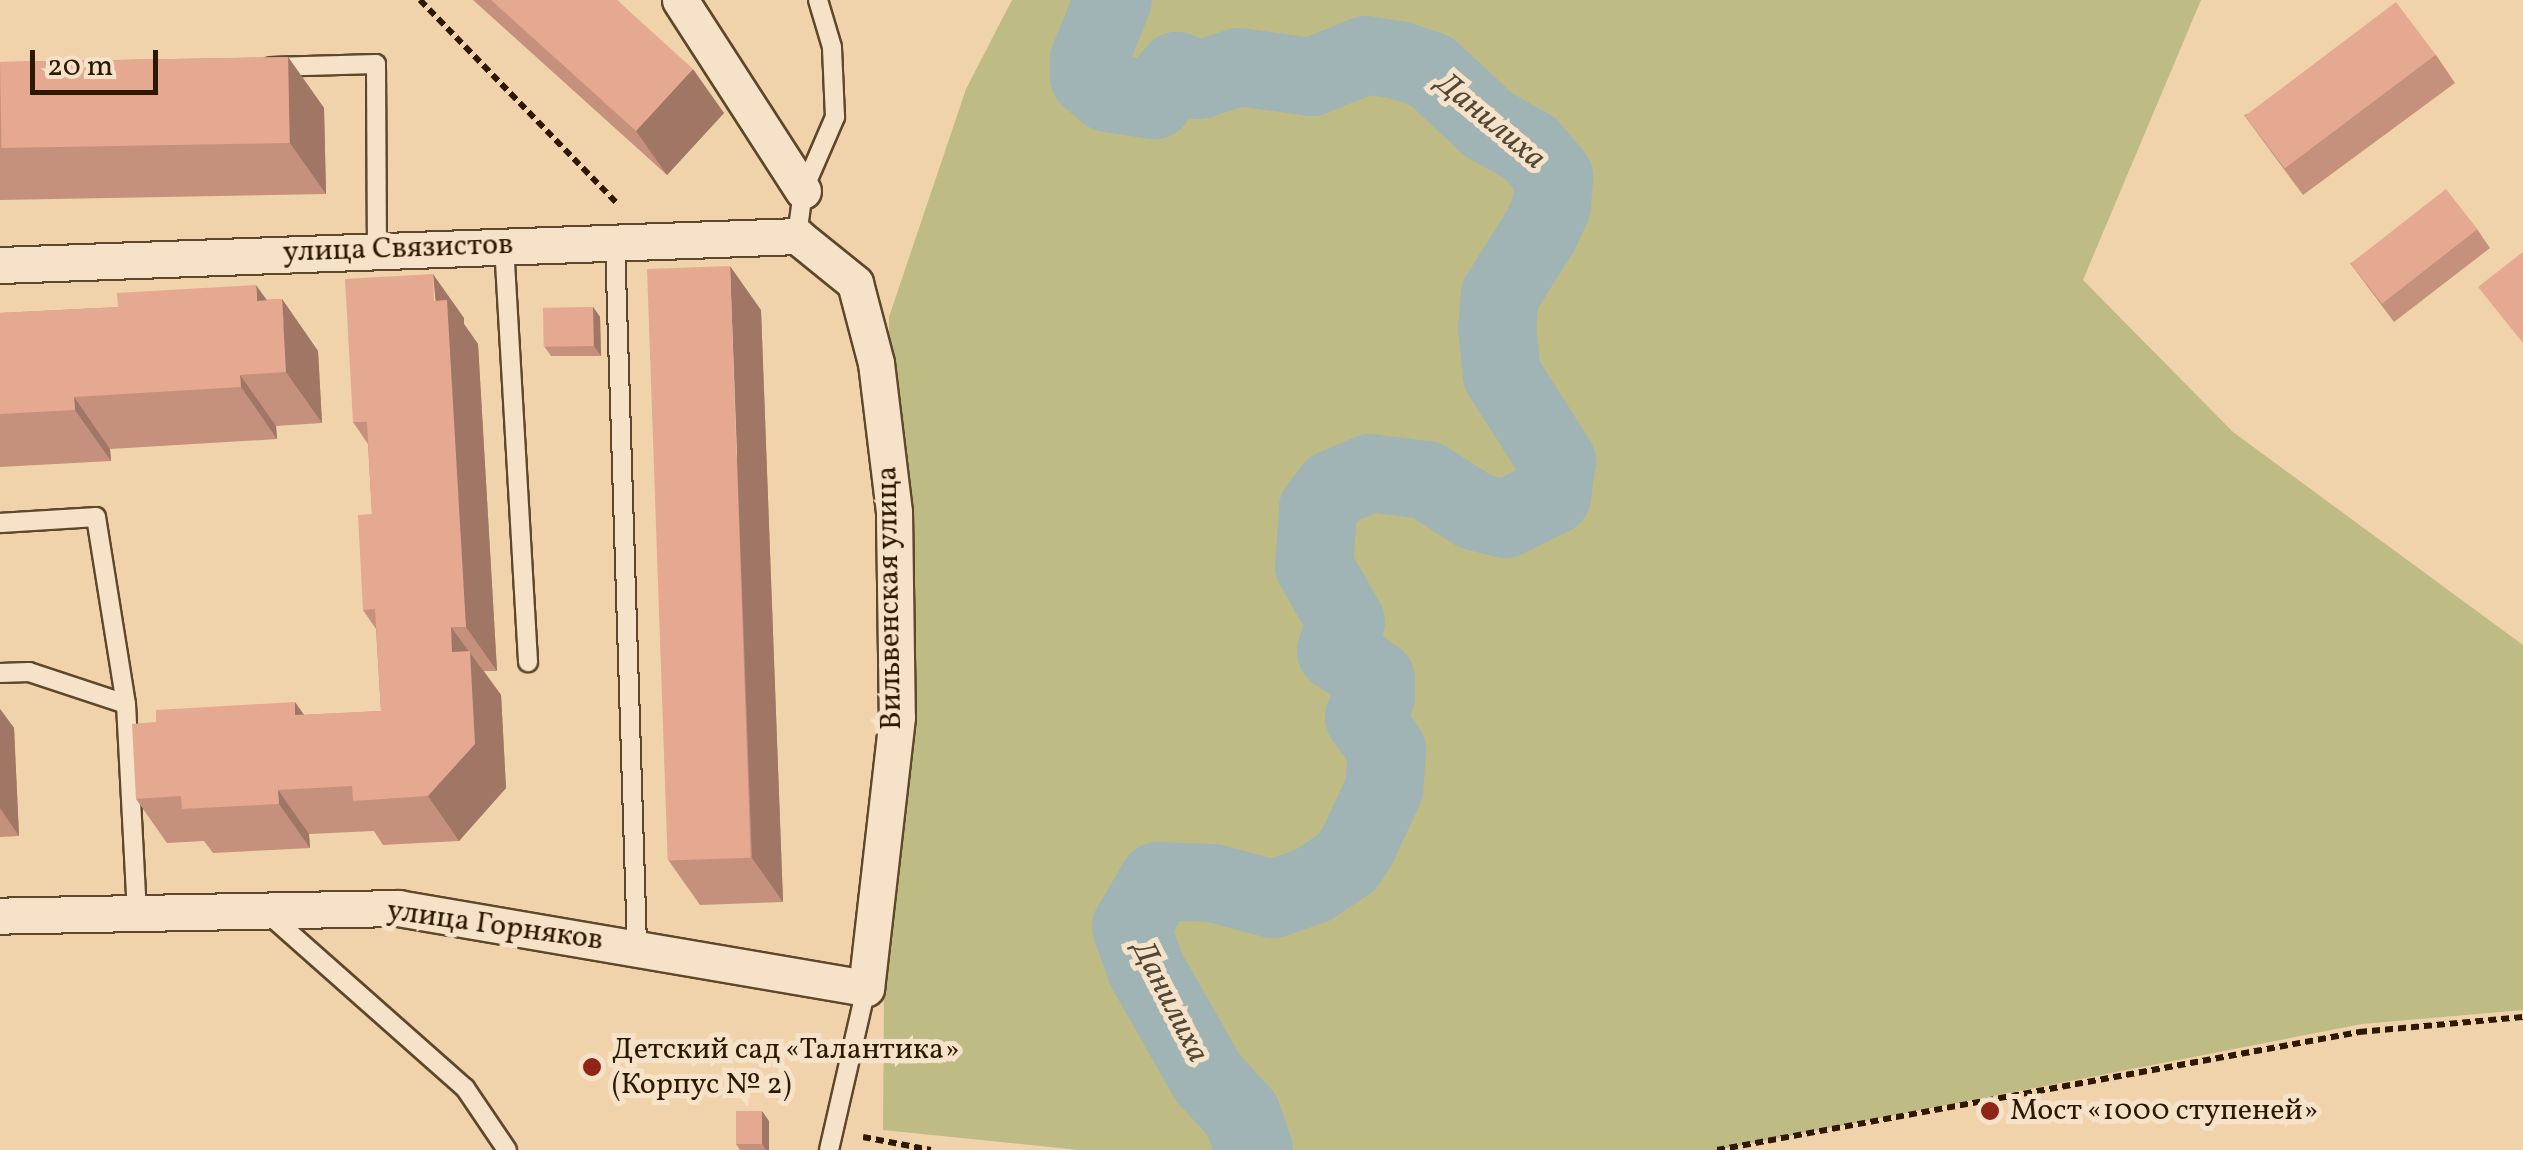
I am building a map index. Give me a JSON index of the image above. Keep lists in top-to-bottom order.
{
  "streets": {
    "street": ["улица Связистов", "Вильвенская улица", "улица Горняков"]
  },
  "crossings": [
    ["улица Связистов", "Вильвенская улица"],
    ["Вильвенская улица", "улица Горняков"]
  ],
  "water": ["Данилиха"],
  "places": ["Детский сад «Талантика» (Корпус № 2)", "Мост «1000 ступеней»"],
  "scale_bar": "20 m"
}
